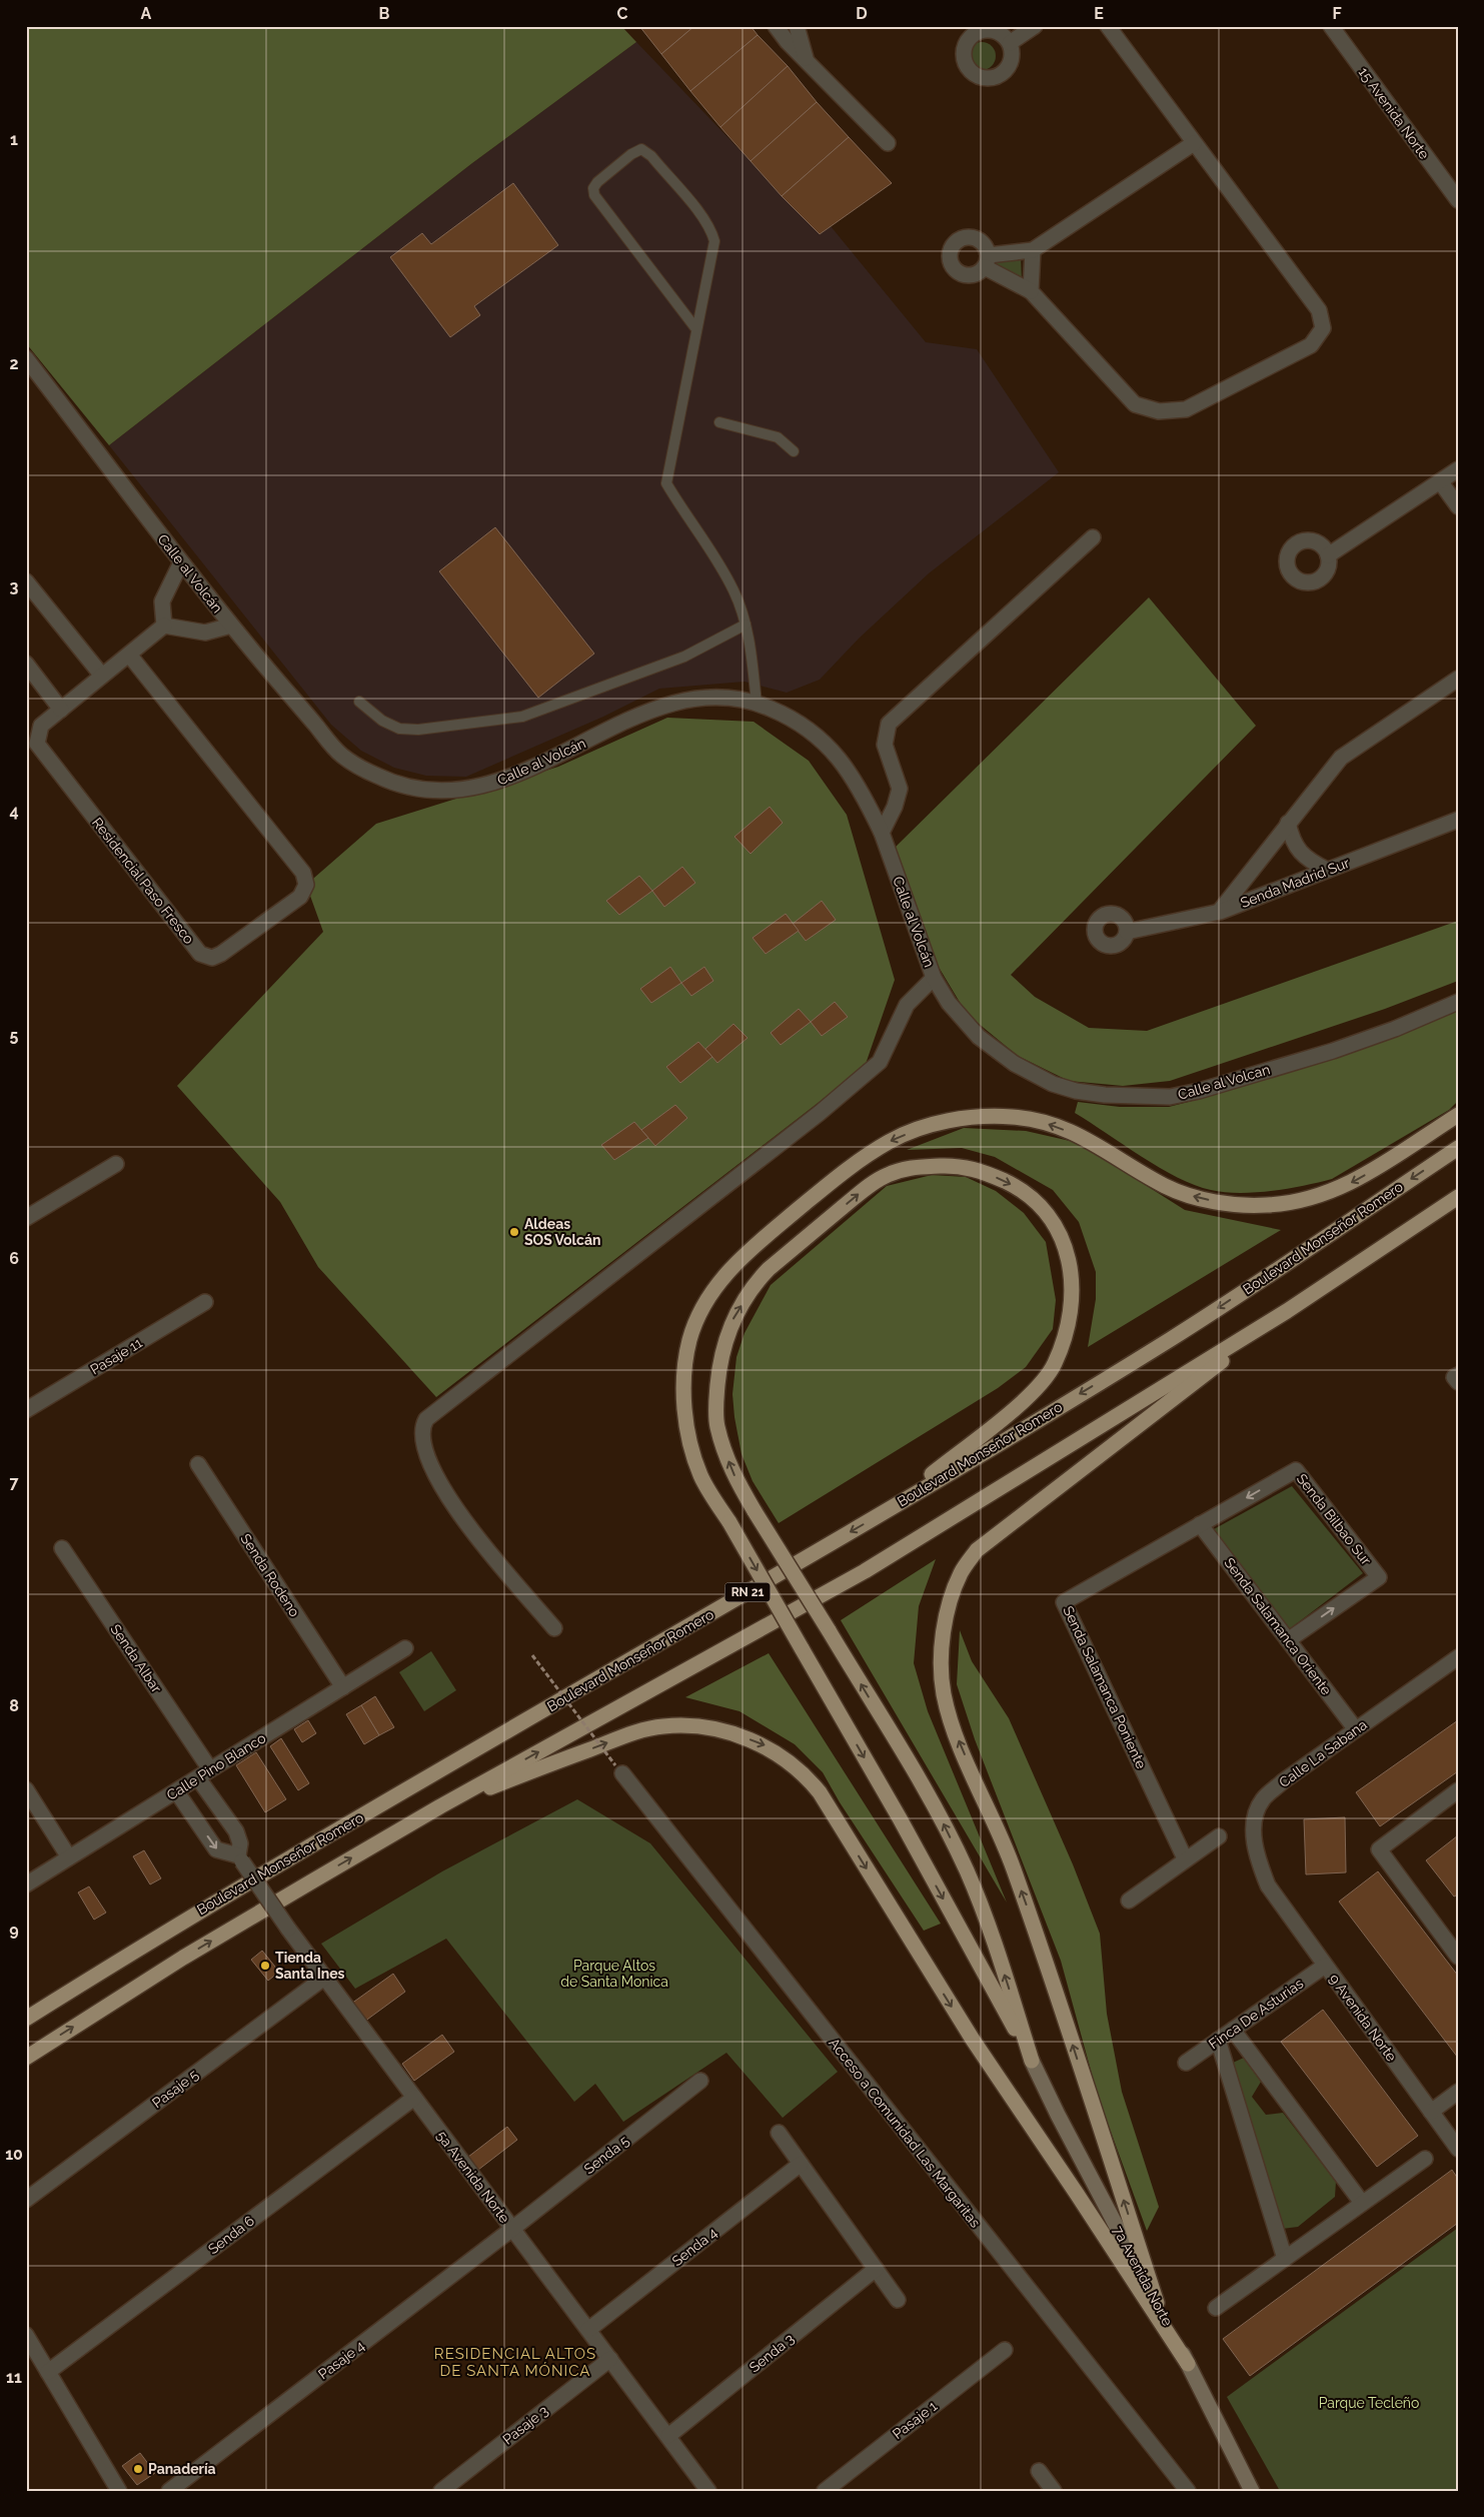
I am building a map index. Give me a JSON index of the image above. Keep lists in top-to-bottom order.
{
  "streets": {
    "highway": ["Boulevard Monseñor Romero", "RN 21"],
    "main road": ["7a Avenida Norte"],
    "street": [
      "15 Avenida Norte",
      "Calle al Volcán",
      "Residencial Paso Fresco",
      "Senda Madrid Sur",
      "Calle al Volcan",
      "Pasaje 11",
      "Senda Bilbao Sur",
      "Senda Rodeno",
      "Senda Salamanca Oriente",
      "Senda Albar",
      "Senda Salamanca Poniente",
      "Calle La Sabana",
      "Calle Pino Blanco",
      "Finca De Asturias",
      "9 Avenida Norte",
      "Pasaje 5",
      "Acceso a Comunidad Las Margaritas",
      "Senda 5",
      "5a Avenida Norte",
      "Senda 6",
      "Senda 4",
      "Senda 3",
      "Pasaje 4",
      "Pasaje 1",
      "Pasaje 3"
    ]
  },
  "crossings": [
    ["Calle al Volcán", "Calle al Volcan"],
    ["Senda Bilbao Sur", "Senda Salamanca Oriente"],
    ["Senda Bilbao Sur", "Senda Salamanca Poniente"],
    ["Senda Rodeno", "Calle Pino Blanco"],
    ["Senda Salamanca Oriente", "Senda Salamanca Poniente"],
    ["Senda Salamanca Oriente", "Calle La Sabana"],
    ["Senda Albar", "Calle Pino Blanco"],
    ["Calle La Sabana", "9 Avenida Norte"],
    ["Calle Pino Blanco", "5a Avenida Norte"],
    ["Finca De Asturias", "9 Avenida Norte"],
    ["Pasaje 5", "5a Avenida Norte"],
    ["Senda 5", "5a Avenida Norte"],
    ["Senda 5", "Pasaje 4"],
    ["5a Avenida Norte", "Senda 6"],
    ["5a Avenida Norte", "Senda 4"],
    ["5a Avenida Norte", "Senda 3"],
    ["5a Avenida Norte", "Pasaje 4"],
    ["5a Avenida Norte", "Pasaje 3"]
  ],
  "districts": ["RESIDENCIAL ALTOS DE SANTA MÓNICA"],
  "parks": ["Parque Altos de Santa Monica", "Parque Tecleño"],
  "places": ["Aldeas SOS Volcán", "Tienda Santa Ines", "Panadería"],
  "grid": {
    "columns": [
      "A",
      "B",
      "C",
      "D",
      "E",
      "F"
    ],
    "rows": [
      "1",
      "2",
      "3",
      "4",
      "5",
      "6",
      "7",
      "8",
      "9",
      "10",
      "11"
    ]
  }
}
